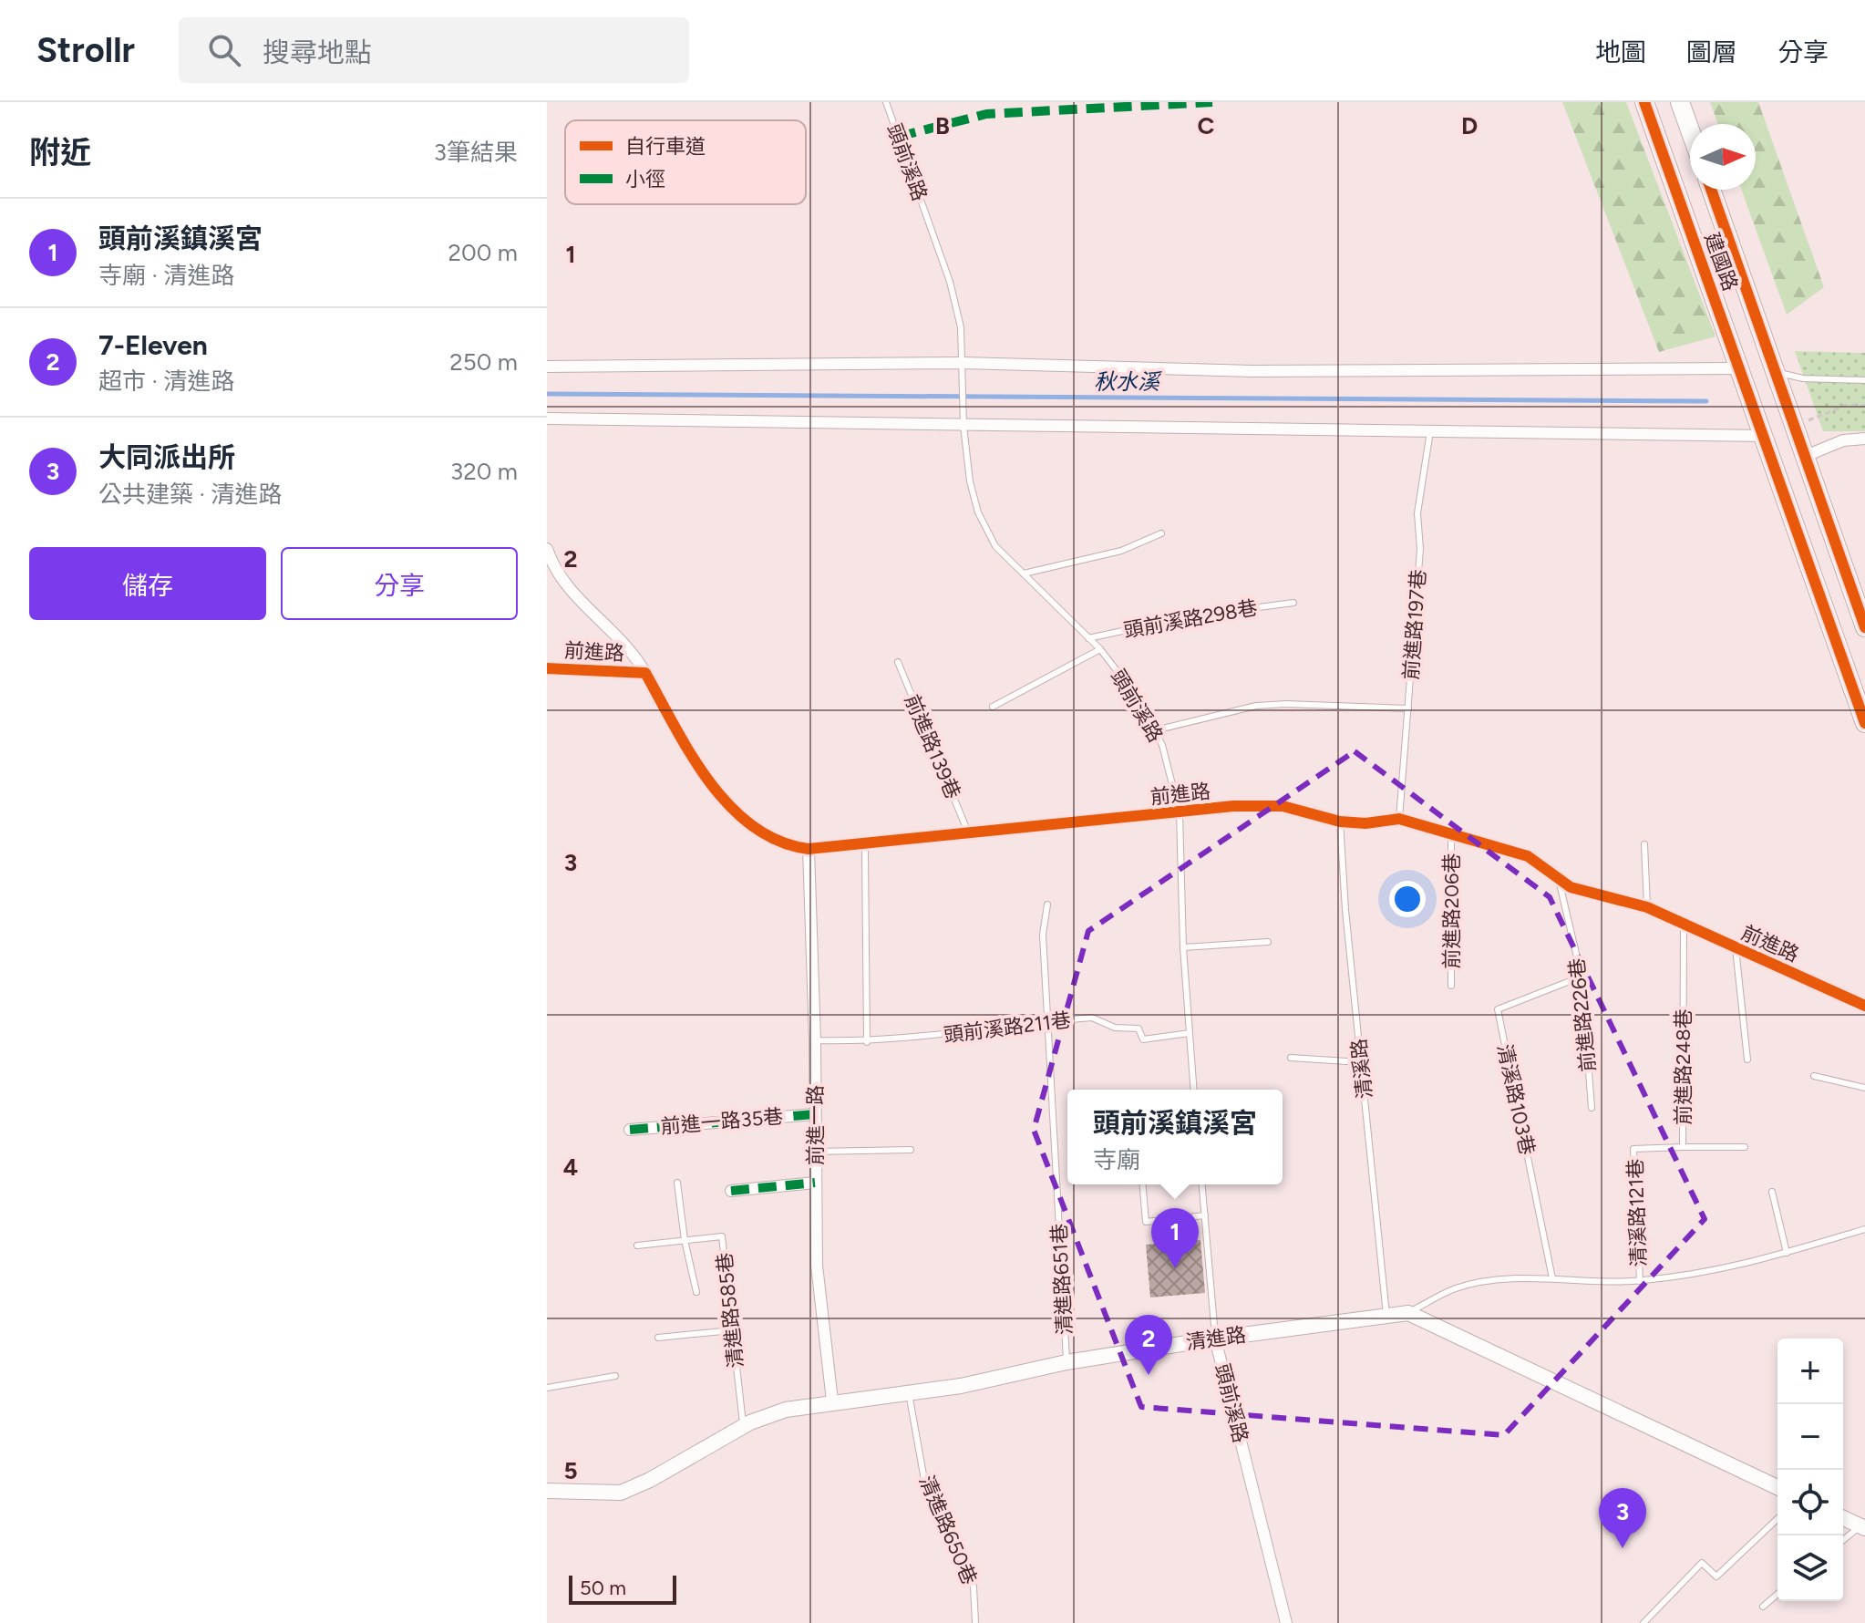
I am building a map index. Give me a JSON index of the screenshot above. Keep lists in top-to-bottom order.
{
  "streets": {
    "main road": ["建國路"],
    "street": [
      "頭前溪路",
      "前進路",
      "前進一路35巷",
      "前進一路",
      "清進路"
    ],
    "lane": [
      "頭前溪路298巷",
      "前進路197巷",
      "前進路139巷",
      "前進路206巷",
      "前進路226巷",
      "頭前溪路211巷",
      "前進路248巷",
      "清溪路",
      "清溪路103巷",
      "清溪路121巷",
      "清進路651巷",
      "清進路585巷",
      "清進路650巷"
    ]
  },
  "crossings": [
    ["頭前溪路", "頭前溪路298巷"],
    ["頭前溪路", "前進路"],
    ["頭前溪路", "頭前溪路211巷"],
    ["頭前溪路", "清進路"],
    ["前進路197巷", "前進路"],
    ["前進路", "前進路139巷"],
    ["前進路", "前進路206巷"],
    ["前進路", "前進路226巷"],
    ["前進路", "前進路248巷"],
    ["前進路", "清溪路"],
    ["前進路", "前進一路"],
    ["前進路226巷", "清溪路103巷"],
    ["頭前溪路211巷", "前進一路"],
    ["頭前溪路211巷", "清進路651巷"],
    ["前進路248巷", "清溪路121巷"],
    ["清溪路", "清進路"],
    ["前進一路35巷", "前進一路"],
    ["前進一路", "清進路"],
    ["清進路651巷", "清進路"],
    ["清進路585巷", "清進路"],
    ["清進路", "清進路650巷"]
  ],
  "water": ["秋水溪"],
  "legend": ["自行車道", "小徑"],
  "scale_bar": "50 m",
  "north": "right",
  "page": {
    "header": "Strollr",
    "search": "搜尋地點",
    "nav": ["地圖", "圖層", "分享"],
    "heading": ["附近", "3筆結果"],
    "list": [
      {
        "mark": "1",
        "name": "頭前溪鎮溪宮",
        "note": "寺廟 · 清進路",
        "value": "200 m"
      },
      {
        "mark": "2",
        "name": "7-Eleven",
        "note": "超市 · 清進路",
        "value": "250 m"
      },
      {
        "mark": "3",
        "name": "大同派出所",
        "note": "公共建築 · 清進路",
        "value": "320 m"
      }
    ],
    "buttons": ["儲存", "分享"],
    "popup": ["頭前溪鎮溪宮", "寺廟"],
    "pins": ["1", "2", "3"],
    "map_buttons": ["+", "−"],
    "scale": "50 m"
  },
  "grid": {
    "columns": ["B", "C", "D"],
    "rows": [
      "1",
      "2",
      "3",
      "4",
      "5"
    ]
  }
}
